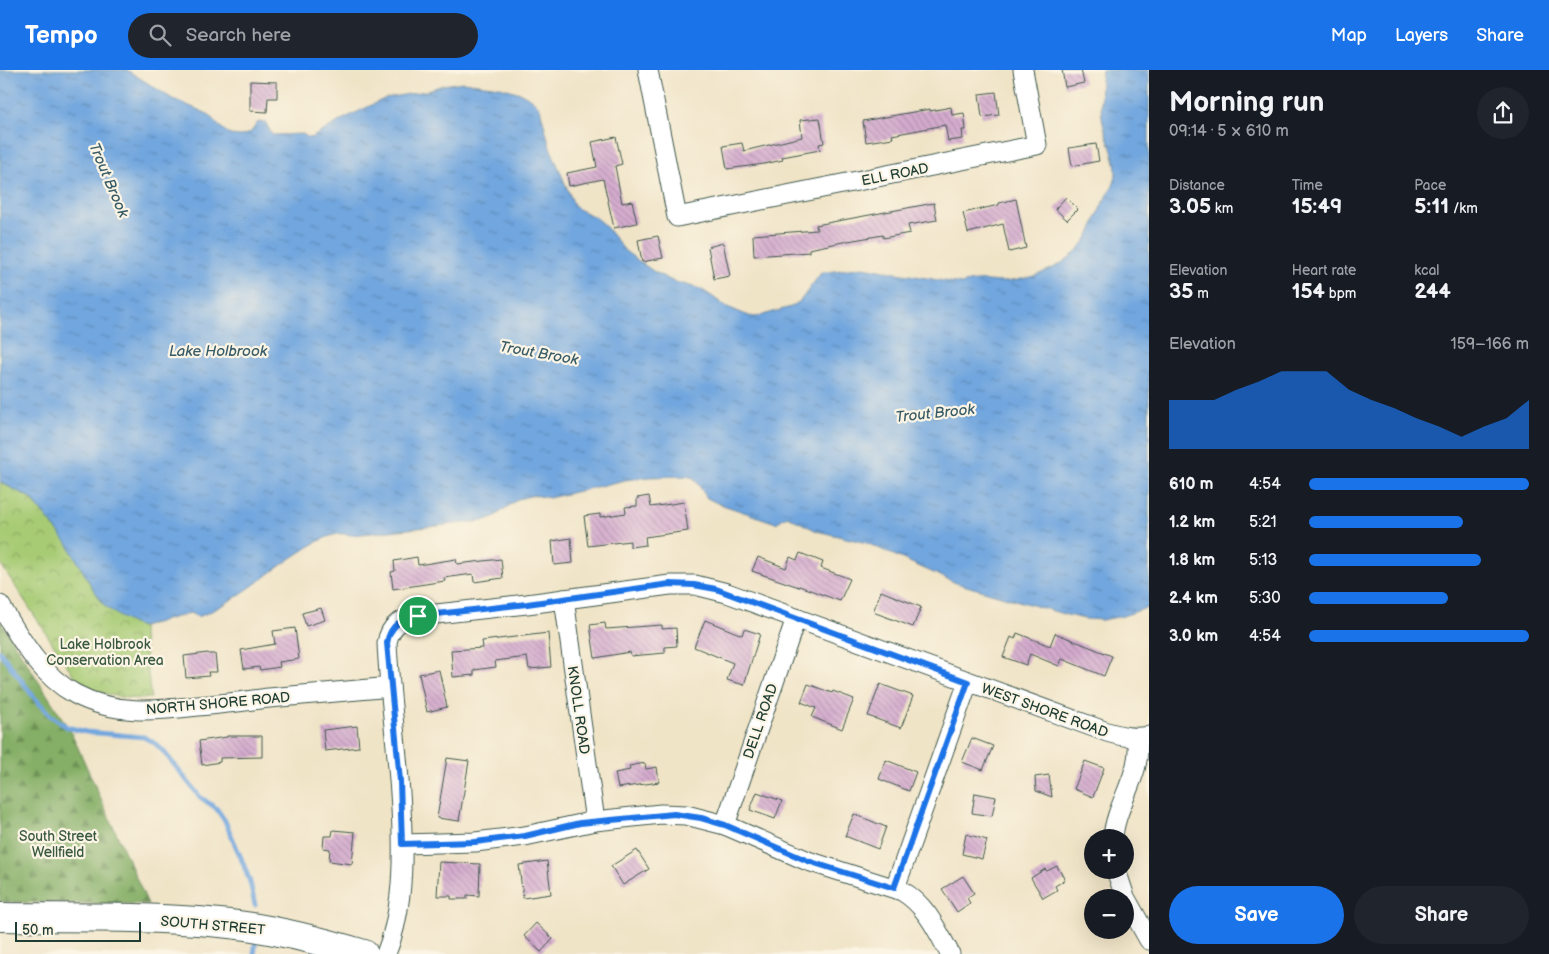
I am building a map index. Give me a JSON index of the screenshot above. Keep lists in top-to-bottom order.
{
  "streets": {
    "main road": ["SOUTH STREET"],
    "street": [
      "ELL ROAD",
      "NORTH SHORE ROAD",
      "KNOLL ROAD",
      "WEST SHORE ROAD",
      "DELL ROAD"
    ]
  },
  "crossings": [
    ["NORTH SHORE ROAD", "WEST SHORE ROAD"],
    ["KNOLL ROAD", "WEST SHORE ROAD"],
    ["WEST SHORE ROAD", "DELL ROAD"]
  ],
  "water": ["Trout Brook", "Lake Holbrook"],
  "parks": ["Lake Holbrook Conservation Area", "South Street Wellfield"],
  "scale_bar": "50 m",
  "page": {
    "header": "Tempo",
    "search": "Search here",
    "nav": ["Map", "Layers", "Share"],
    "heading": ["Morning run", "09:14 · 5 × 610 m"],
    "stats": [
      ["Distance", "3.05 km"],
      ["Time", "15:49"],
      ["Pace", "5:11 /km"],
      ["Elevation", "35 m"],
      ["Heart rate", "154 bpm"],
      ["kcal", "244"]
    ],
    "chart": ["Elevation", "159–166 m"],
    "list": [
      {
        "name": "610 m",
        "note": "4:54"
      },
      {
        "name": "1.2 km",
        "note": "5:21"
      },
      {
        "name": "1.8 km",
        "note": "5:13"
      },
      {
        "name": "2.4 km",
        "note": "5:30"
      },
      {
        "name": "3.0 km",
        "note": "4:54"
      }
    ],
    "map_buttons": ["+", "−"],
    "buttons": ["Save", "Share"],
    "scale": "50 m"
  }
}
